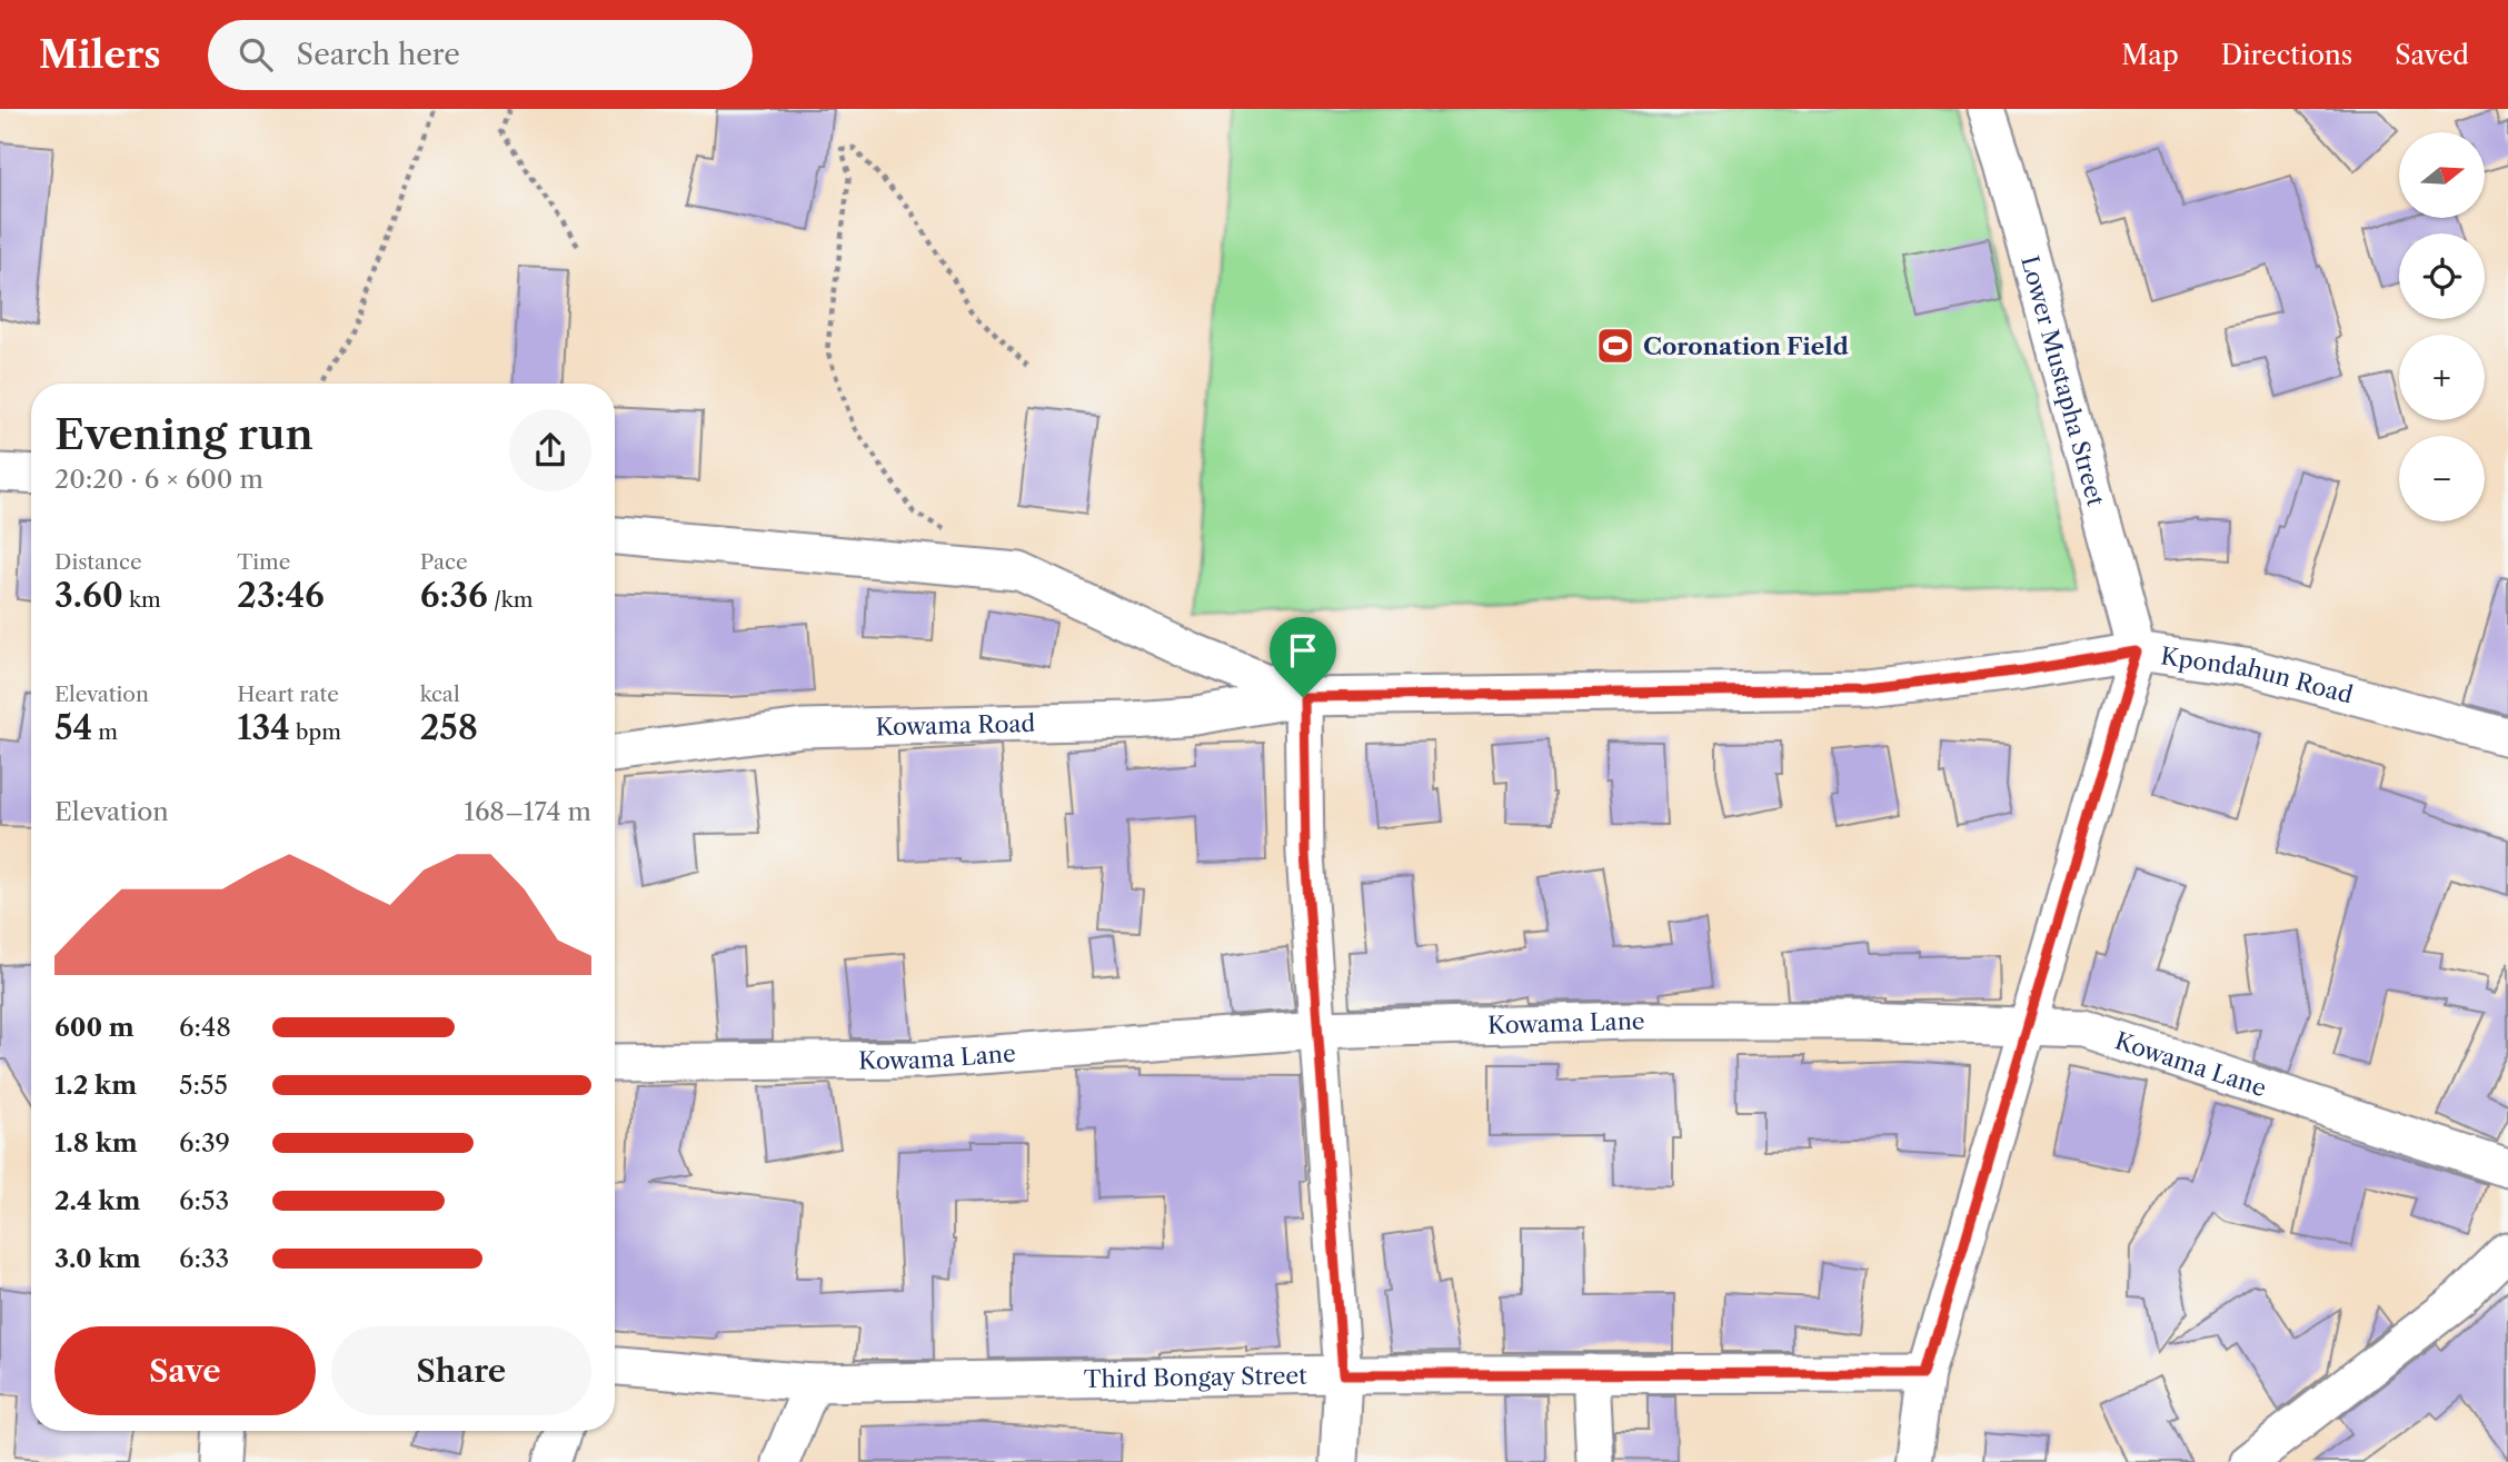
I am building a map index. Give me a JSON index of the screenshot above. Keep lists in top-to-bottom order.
{
  "streets": {
    "street": [
      "Lower Mustapha Street",
      "Kpondahun Road",
      "Kowama Road",
      "Kowama Lane",
      "Third Bongay Street"
    ]
  },
  "crossings": [
    ["Lower Mustapha Street", "Kpondahun Road"],
    ["Kpondahun Road", "Kowama Road"]
  ],
  "places": {
    "sports": ["Coronation Field"]
  },
  "north": "right",
  "page": {
    "header": "Milers",
    "search": "Search here",
    "nav": ["Map", "Directions", "Saved"],
    "map_buttons": ["+", "−"],
    "heading": ["Evening run", "20:20 · 6 × 600 m"],
    "stats": [
      ["Distance", "3.60 km"],
      ["Time", "23:46"],
      ["Pace", "6:36 /km"],
      ["Elevation", "54 m"],
      ["Heart rate", "134 bpm"],
      ["kcal", "258"]
    ],
    "chart": ["Elevation", "168–174 m"],
    "list": [
      {
        "name": "600 m",
        "note": "6:48"
      },
      {
        "name": "1.2 km",
        "note": "5:55"
      },
      {
        "name": "1.8 km",
        "note": "6:39"
      },
      {
        "name": "2.4 km",
        "note": "6:53"
      },
      {
        "name": "3.0 km",
        "note": "6:33"
      }
    ],
    "buttons": ["Save", "Share"]
  }
}
